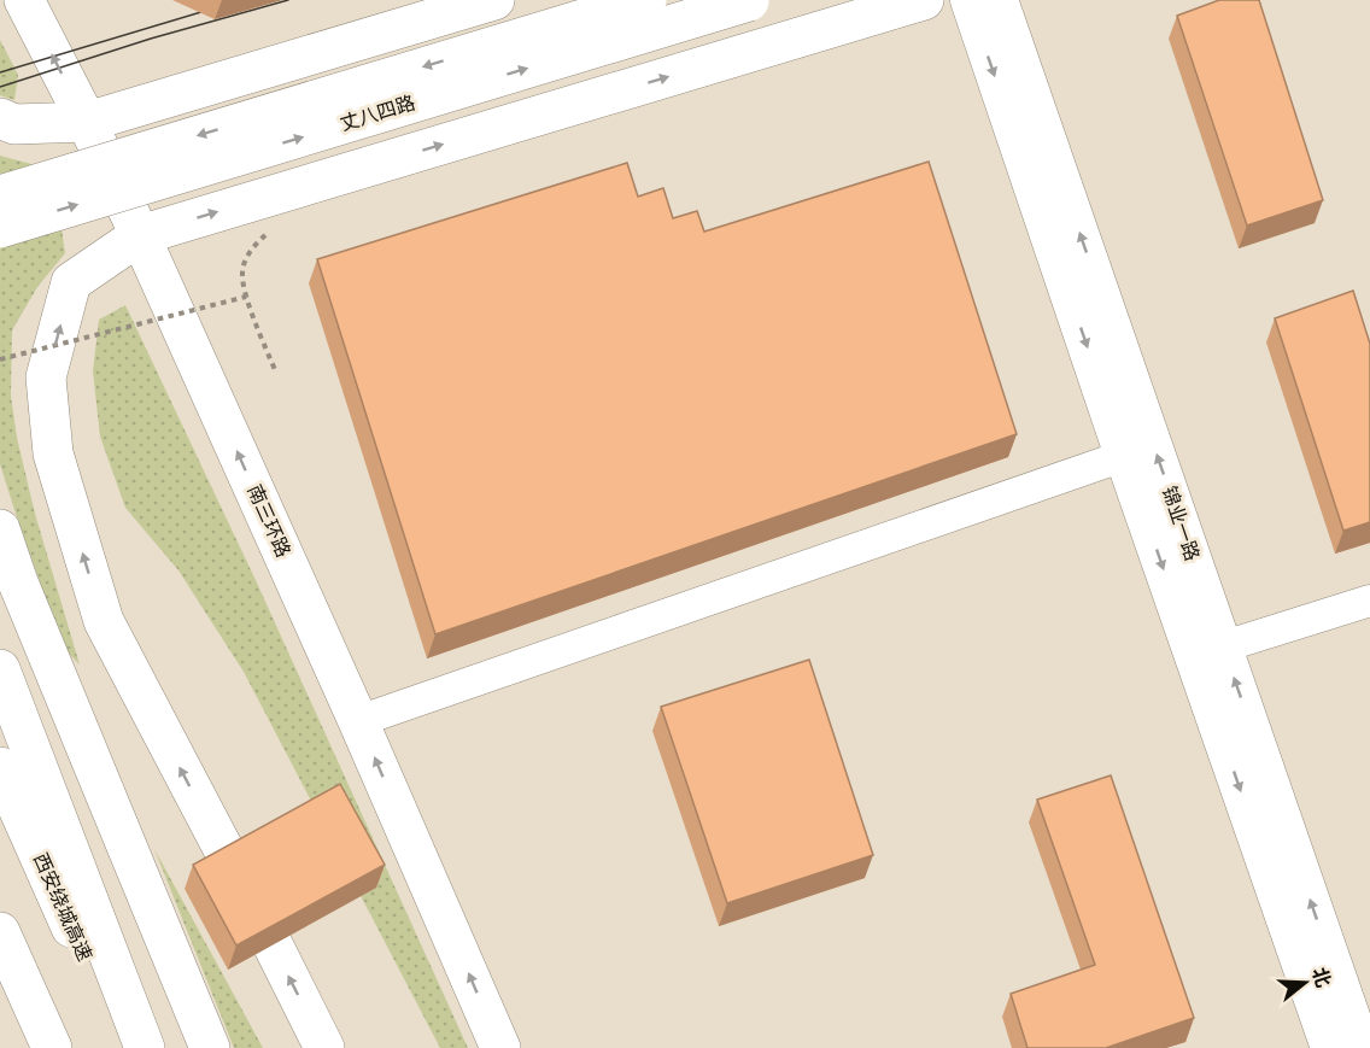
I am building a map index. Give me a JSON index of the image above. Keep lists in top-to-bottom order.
{
  "streets": {
    "main road": ["丈八四路", "南三环路", "西安绕城高速"],
    "street": ["锦业一路"]
  },
  "north": "right"
}
